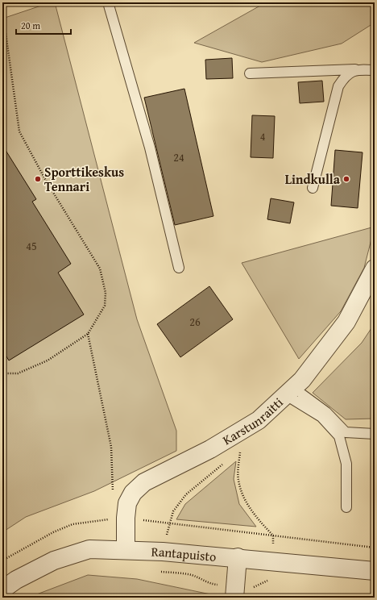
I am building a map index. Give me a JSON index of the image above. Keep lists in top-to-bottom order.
{
  "streets": {
    "street": ["Karstunraitti", "Rantapuisto"]
  },
  "crossings": [
    ["Karstunraitti", "Rantapuisto"]
  ],
  "places": ["Sporttikeskus Tennari", "Lindkulla"],
  "house_numbers": [
    "4",
    "24",
    "45",
    "26"
  ],
  "scale_bar": "20 m"
}
